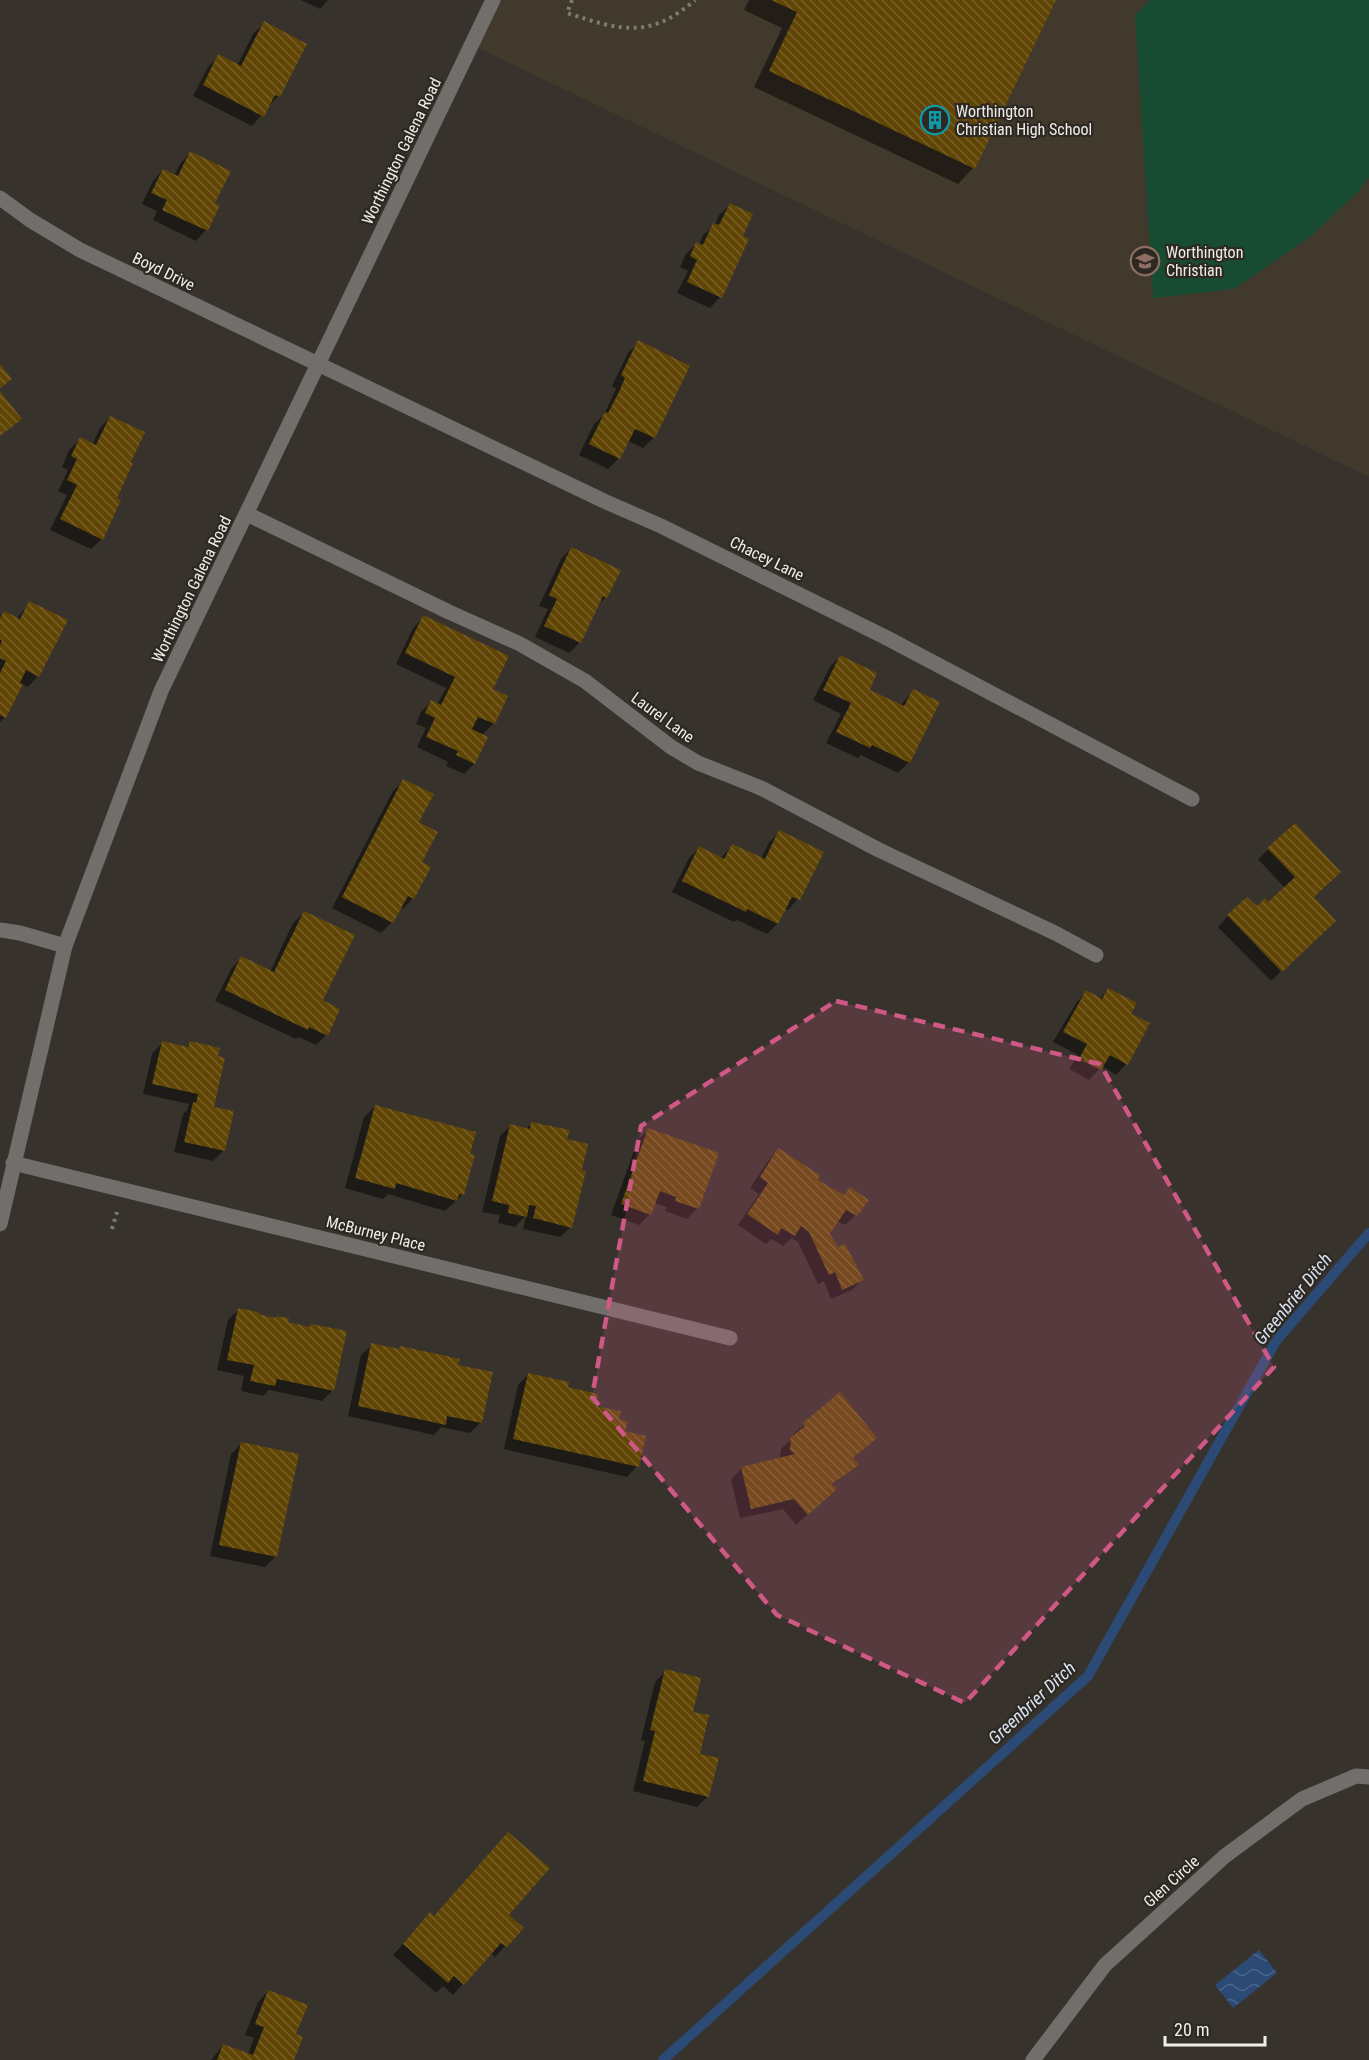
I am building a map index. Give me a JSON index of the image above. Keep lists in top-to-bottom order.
{
  "streets": {
    "street": [
      "Worthington Galena Road",
      "Boyd Drive",
      "Chacey Lane",
      "Laurel Lane",
      "McBurney Place",
      "Glen Circle"
    ]
  },
  "crossings": [
    ["Worthington Galena Road", "Boyd Drive"],
    ["Worthington Galena Road", "Chacey Lane"],
    ["Worthington Galena Road", "Laurel Lane"],
    ["Worthington Galena Road", "McBurney Place"],
    ["Boyd Drive", "Chacey Lane"]
  ],
  "water": ["Greenbrier Ditch"],
  "places": {
    "building": ["Worthington Christian High School"],
    "school or university": ["Worthington Christian"]
  },
  "scale_bar": "20 m"
}
